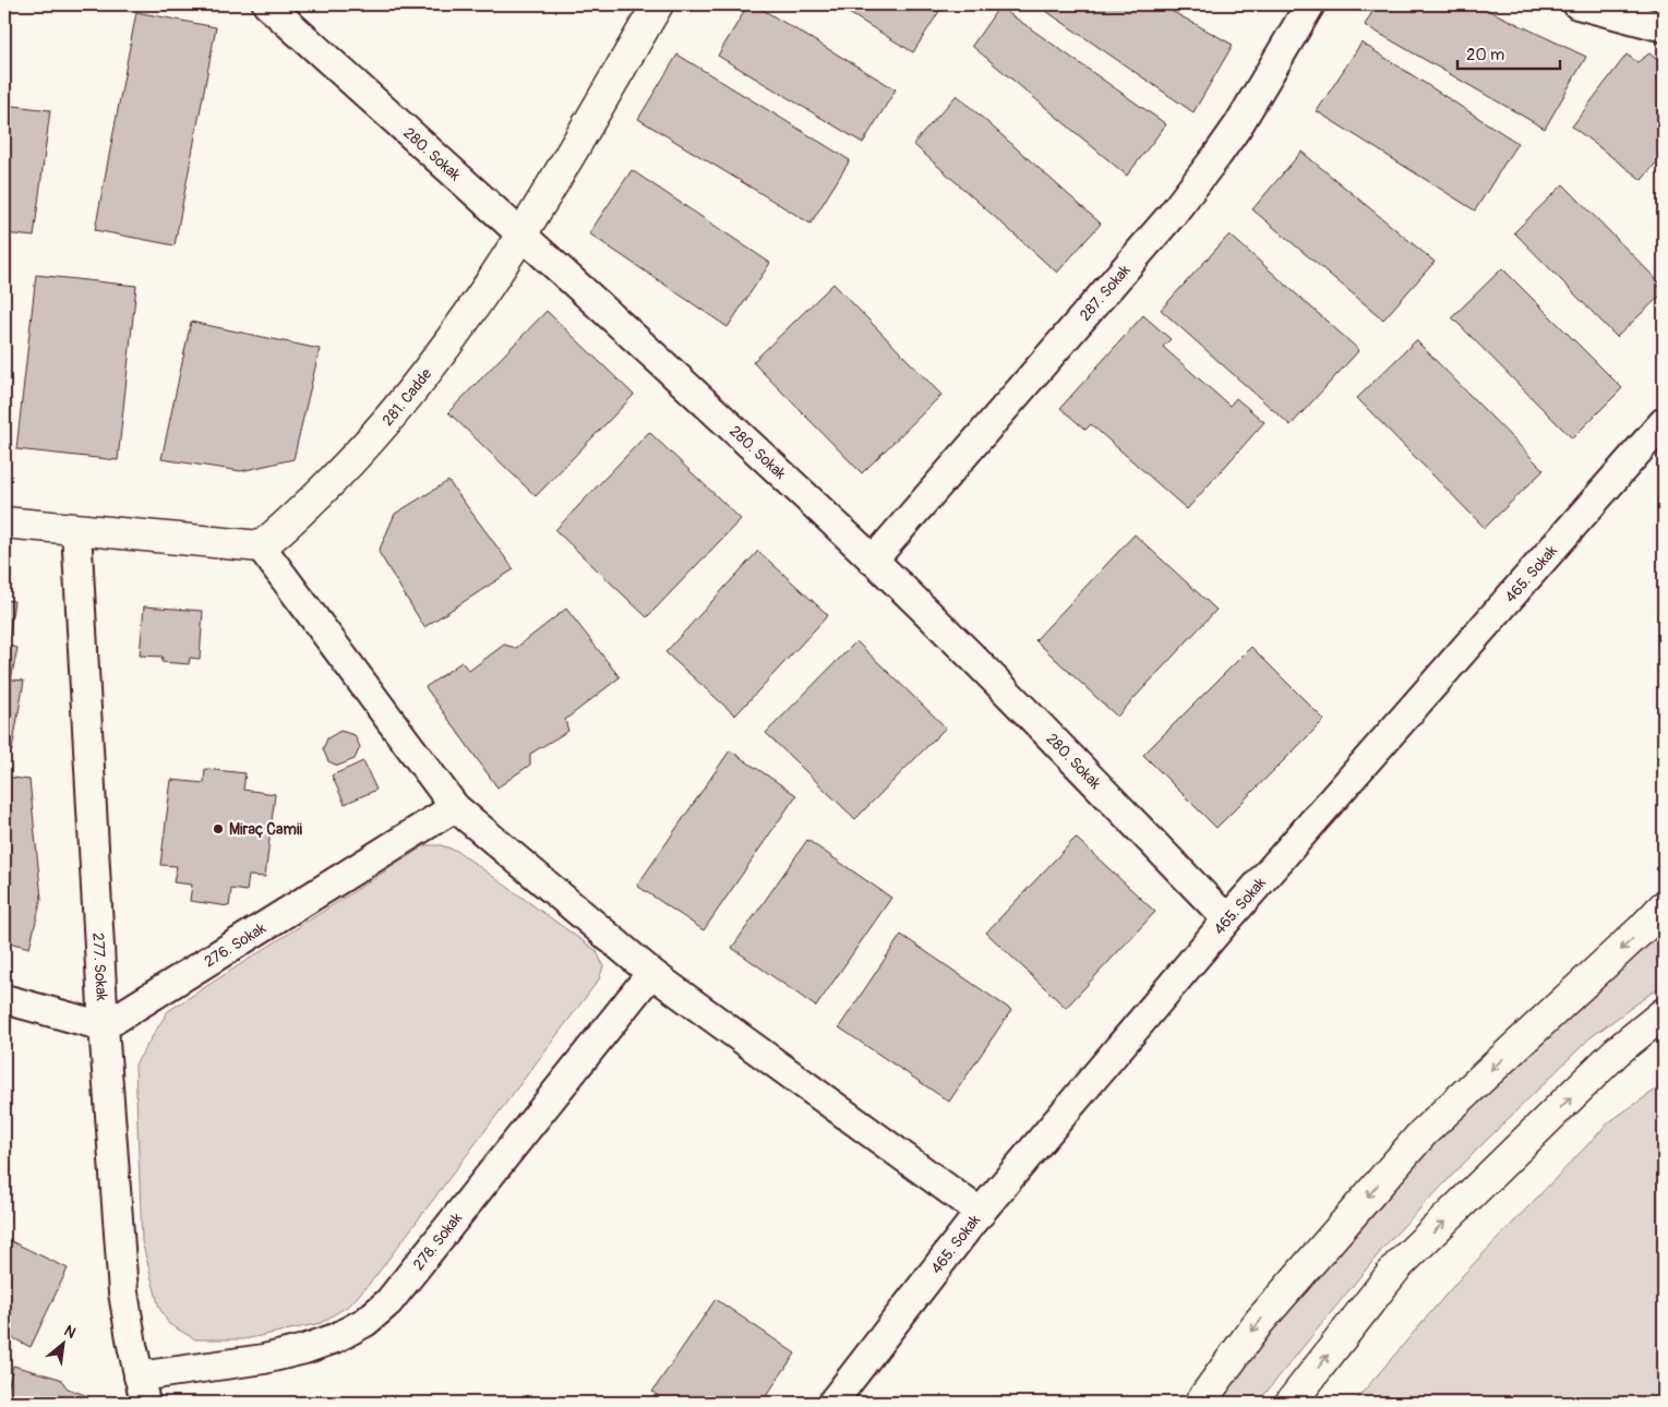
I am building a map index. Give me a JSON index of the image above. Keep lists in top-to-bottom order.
{
  "streets": {
    "main road": ["281. Cadde"],
    "street": [
      "280. Sokak",
      "287. Sokak",
      "465. Sokak",
      "276. Sokak",
      "277. Sokak",
      "278. Sokak"
    ]
  },
  "crossings": [
    ["280. Sokak", "287. Sokak"],
    ["280. Sokak", "281. Cadde"],
    ["280. Sokak", "465. Sokak"],
    ["276. Sokak", "277. Sokak"],
    ["277. Sokak", "278. Sokak"]
  ],
  "places": ["Miraç Camii"],
  "scale_bar": "20 m",
  "north": "top right"
}
